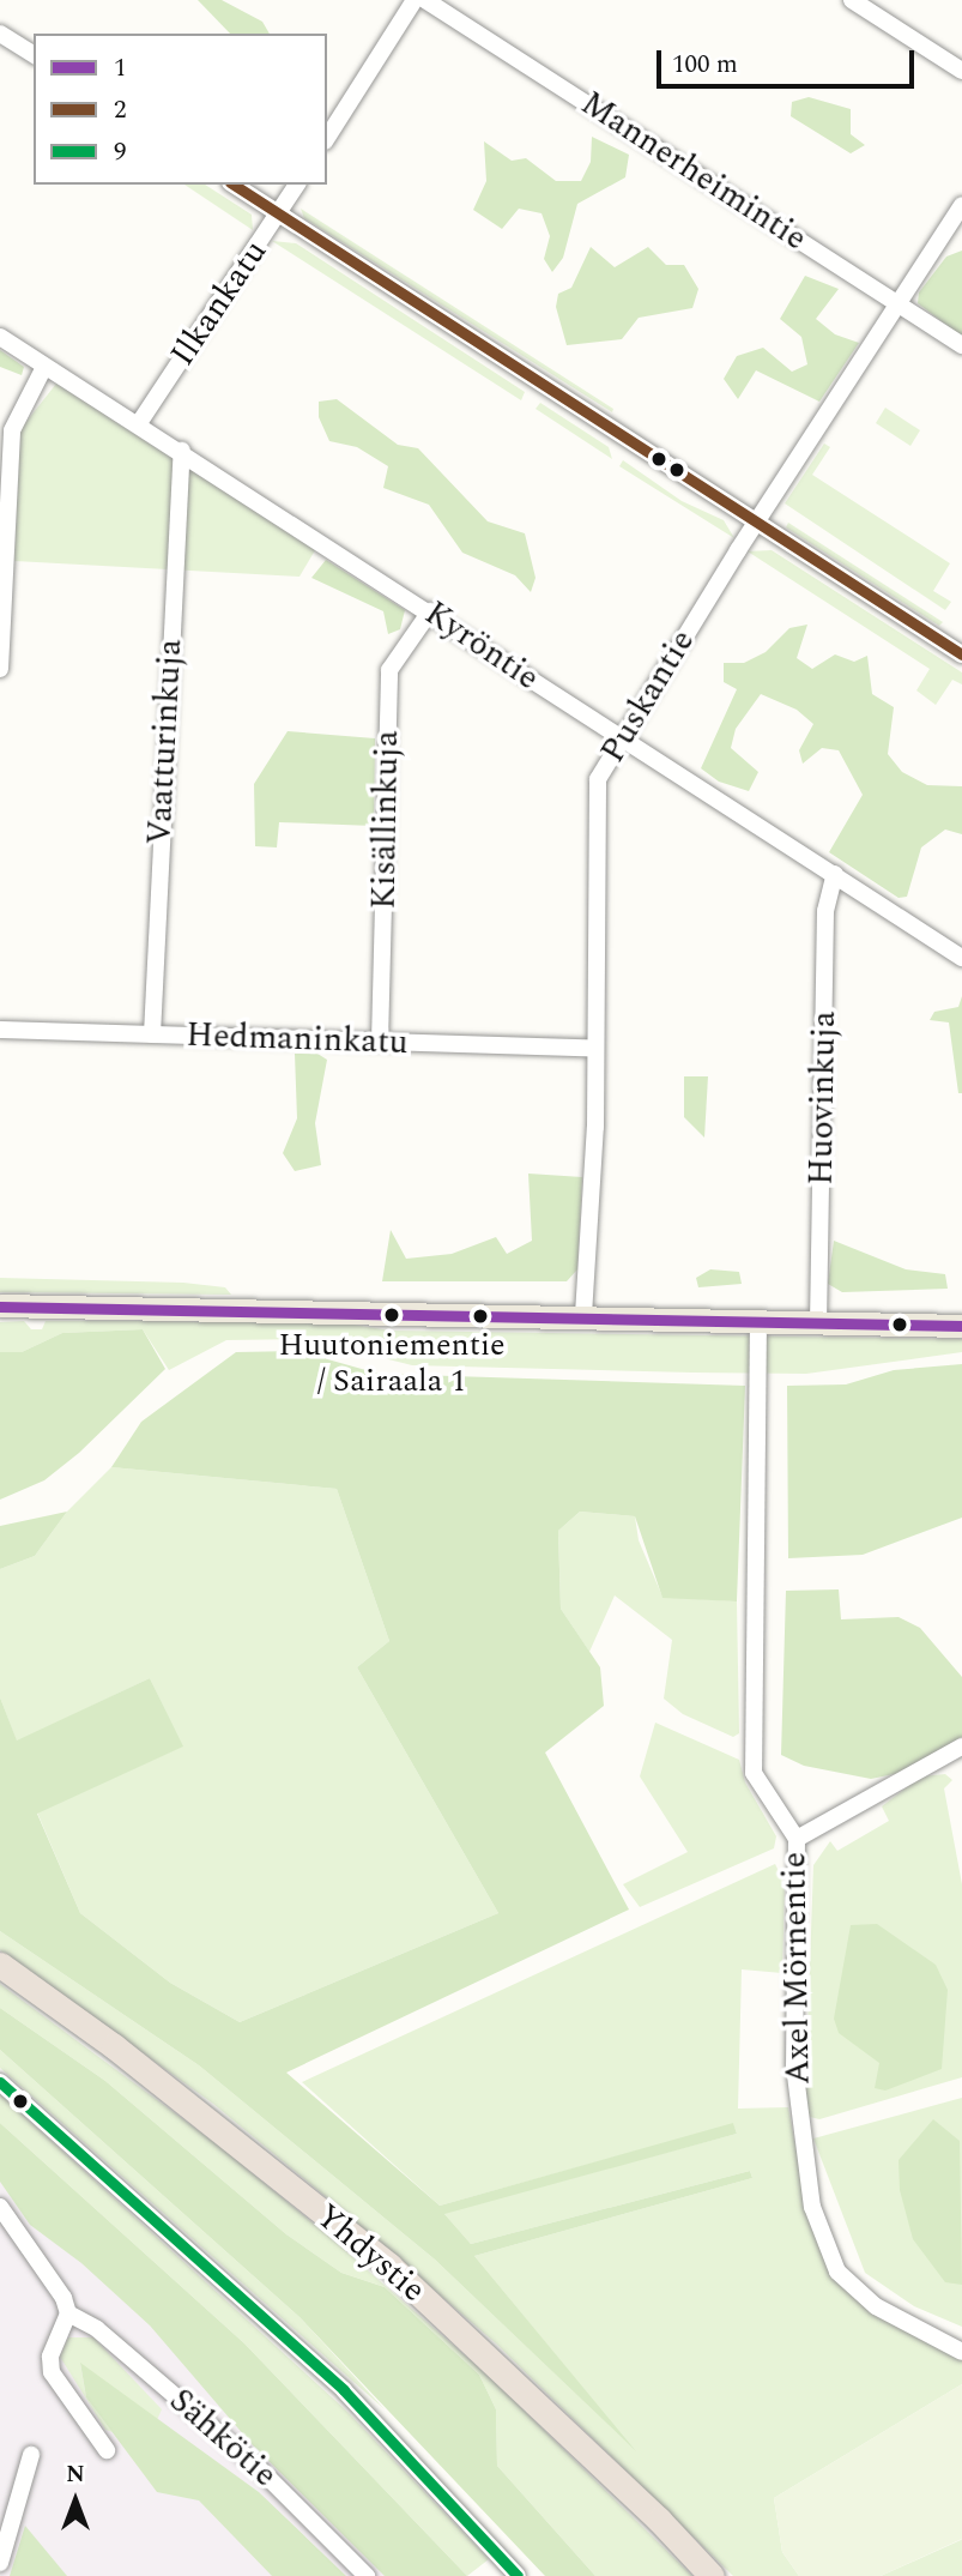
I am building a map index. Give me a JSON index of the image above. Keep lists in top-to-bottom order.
{
  "streets": {
    "highway": ["Yhdystie"],
    "street": [
      "Mannerheimintie",
      "Ilkankatu",
      "Kyröntie",
      "Puskantie",
      "Vaatturinkuja",
      "Kisällinkuja",
      "Hedmaninkatu",
      "Huovinkuja",
      "Axel Mörnentie",
      "Sähkötie"
    ]
  },
  "crossings": [
    ["Mannerheimintie", "Puskantie"],
    ["Ilkankatu", "Kyröntie"],
    ["Kyröntie", "Puskantie"],
    ["Kyröntie", "Vaatturinkuja"],
    ["Kyröntie", "Kisällinkuja"],
    ["Kyröntie", "Huovinkuja"],
    ["Puskantie", "Hedmaninkatu"],
    ["Vaatturinkuja", "Hedmaninkatu"],
    ["Kisällinkuja", "Hedmaninkatu"]
  ],
  "places": ["Huutoniementie / Sairaala 1"],
  "lines": ["transit line 2", "transit line 1", "transit line 9"],
  "legend": ["1", "2", "9"],
  "scale_bar": "100 m",
  "north": "top"
}
